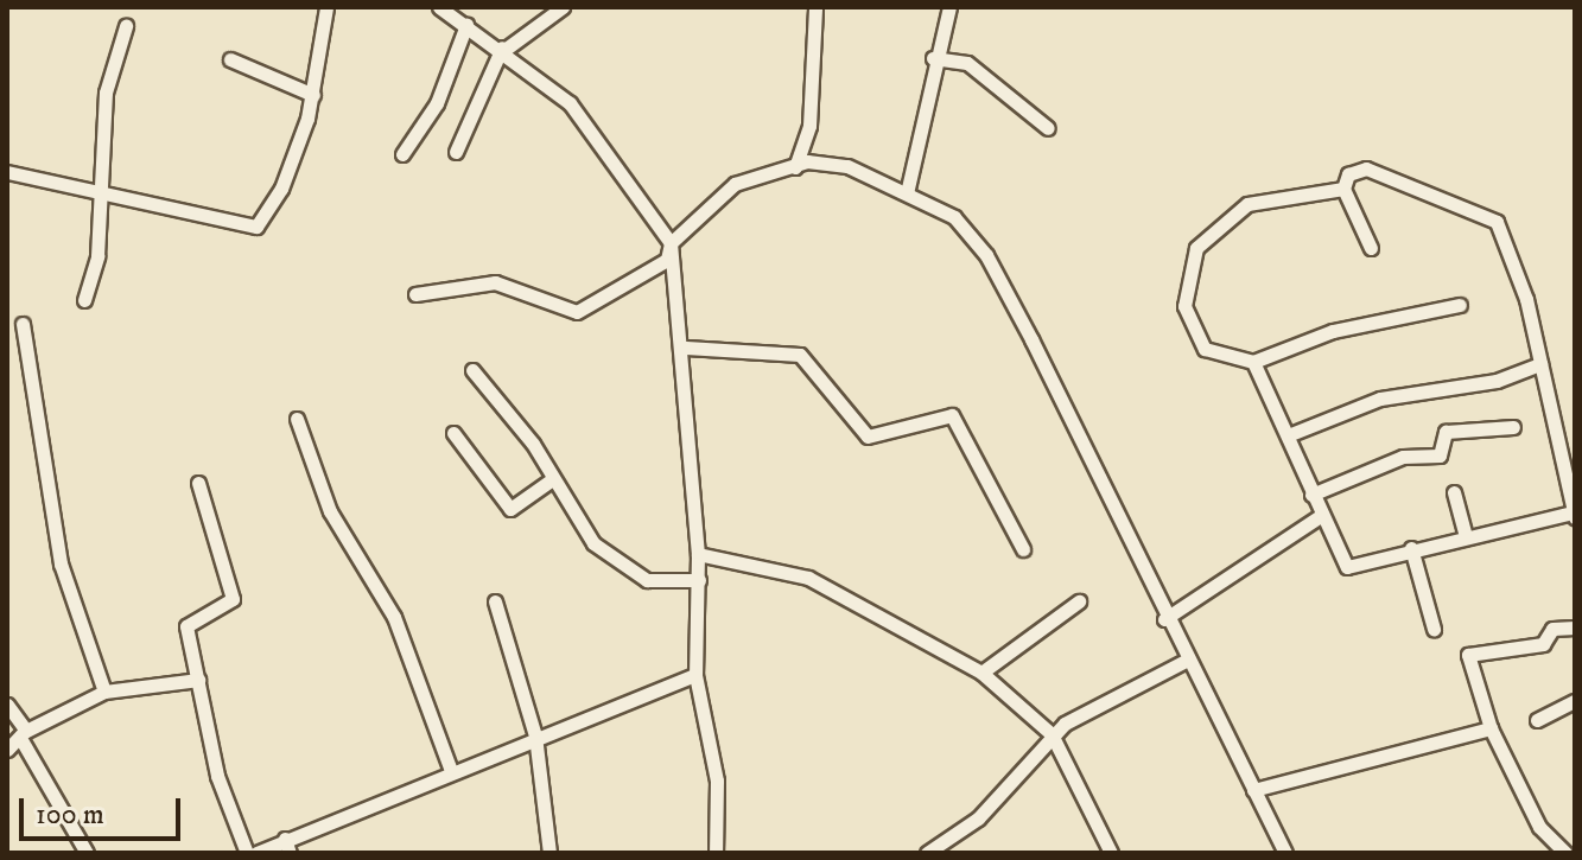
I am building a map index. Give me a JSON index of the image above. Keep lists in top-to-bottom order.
{
  "scale_bar": "100 m"
}
